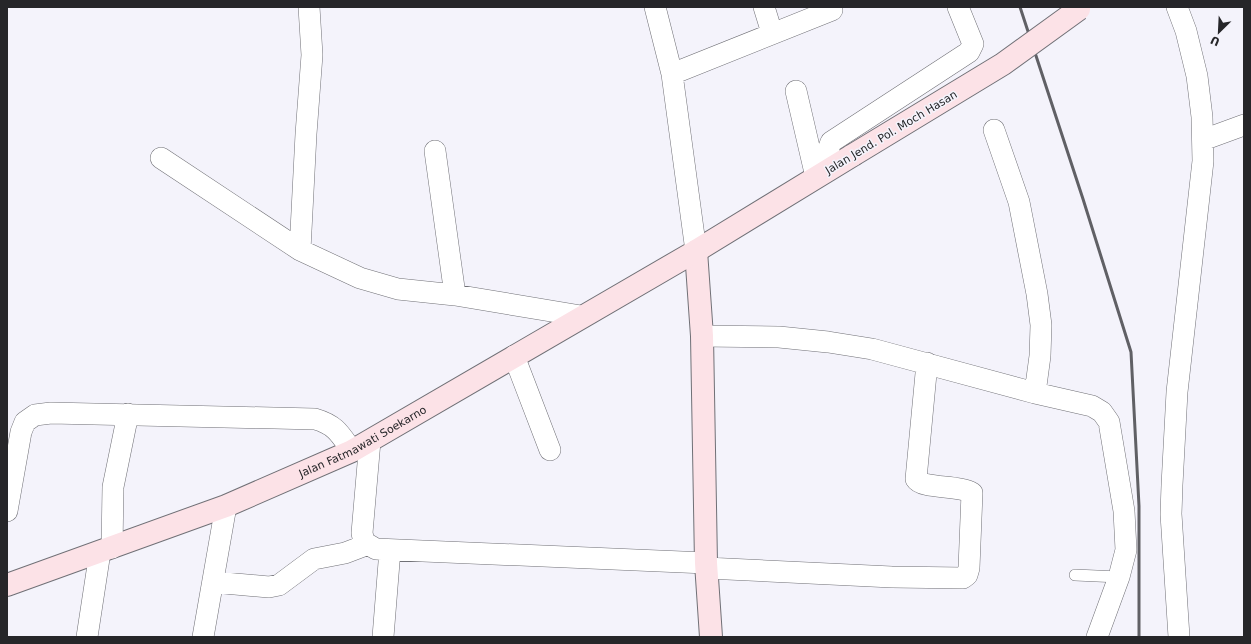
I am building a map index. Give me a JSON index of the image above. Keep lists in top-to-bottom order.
{
  "streets": {
    "main road": ["Jalan Jend. Pol. Moch Hasan", "Jalan Fatmawati Soekarno"]
  },
  "crossings": [
    ["Jalan Jend. Pol. Moch Hasan", "Jalan Fatmawati Soekarno"]
  ],
  "north": "bottom left"
}
